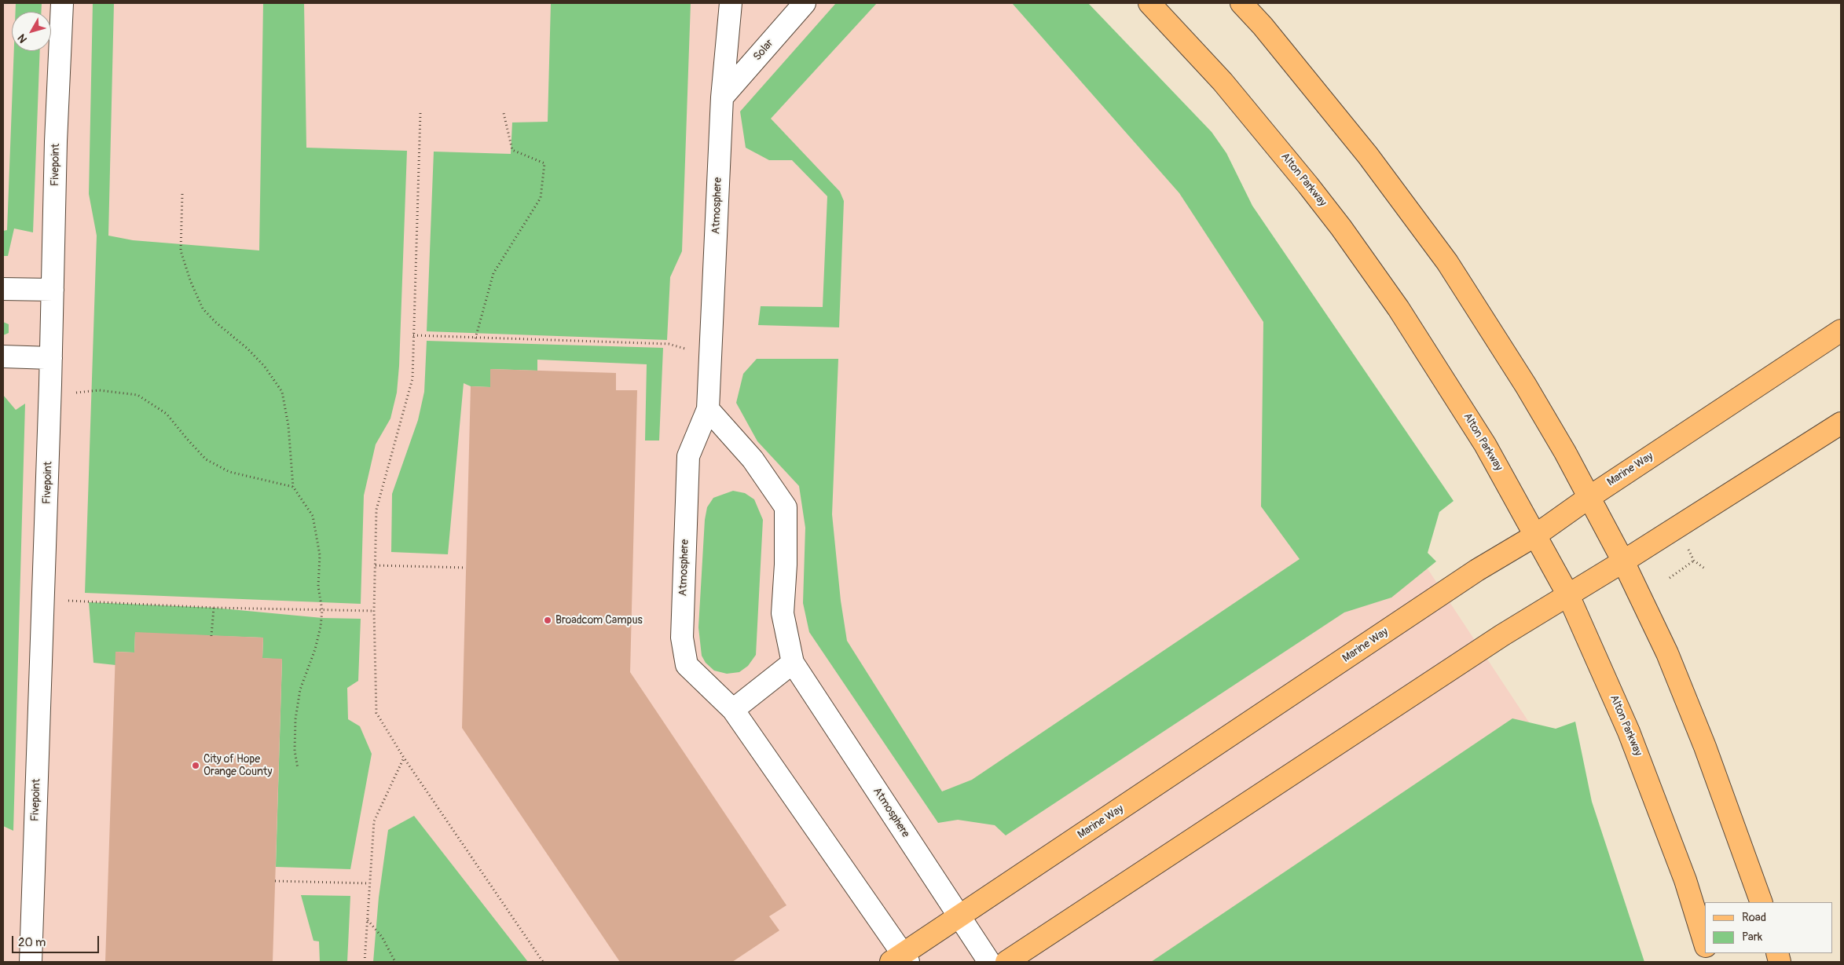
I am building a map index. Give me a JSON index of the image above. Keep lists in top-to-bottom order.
{
  "streets": {
    "main road": ["Alton Parkway", "Marine Way"],
    "street": ["Solar", "Fivepoint", "Atmosphere"]
  },
  "crossings": [
    ["Solar", "Atmosphere"],
    ["Alton Parkway", "Marine Way"],
    ["Atmosphere", "Marine Way"]
  ],
  "places": ["Broadcom Campus", "City of Hope Orange County"],
  "legend": ["Road", "Park"],
  "scale_bar": "20 m",
  "north": "bottom left"
}
